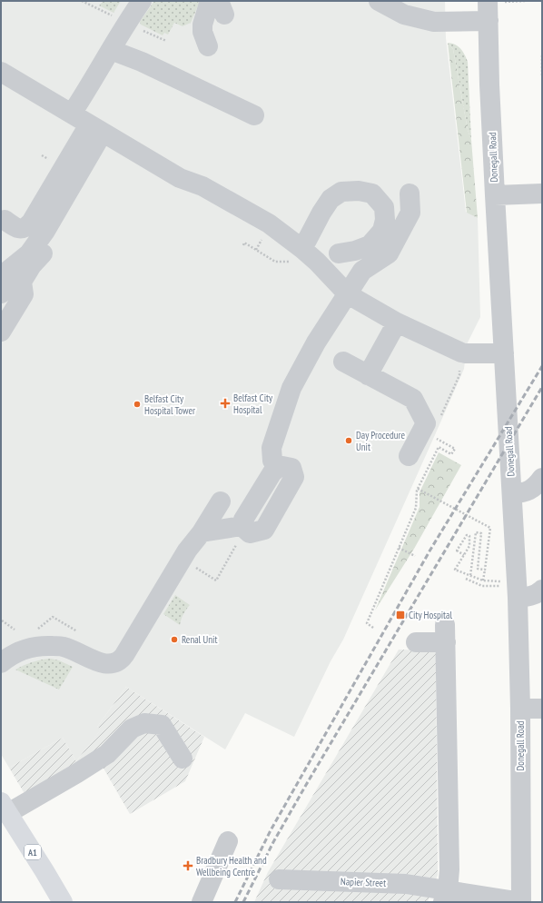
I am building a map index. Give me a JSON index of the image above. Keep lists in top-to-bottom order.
{
  "streets": {
    "main road": ["A1"],
    "street": ["Donegall Road", "Napier Street"]
  },
  "crossings": [
    ["Donegall Road", "Napier Street"]
  ],
  "places": {
    "health": ["Belfast City Hospital", "Bradbury Health and Wellbeing Centre"],
    "other": ["Belfast City Hospital Tower", "Day Procedure Unit", "Renal Unit"],
    "transit": ["City Hospital"]
  }
}
